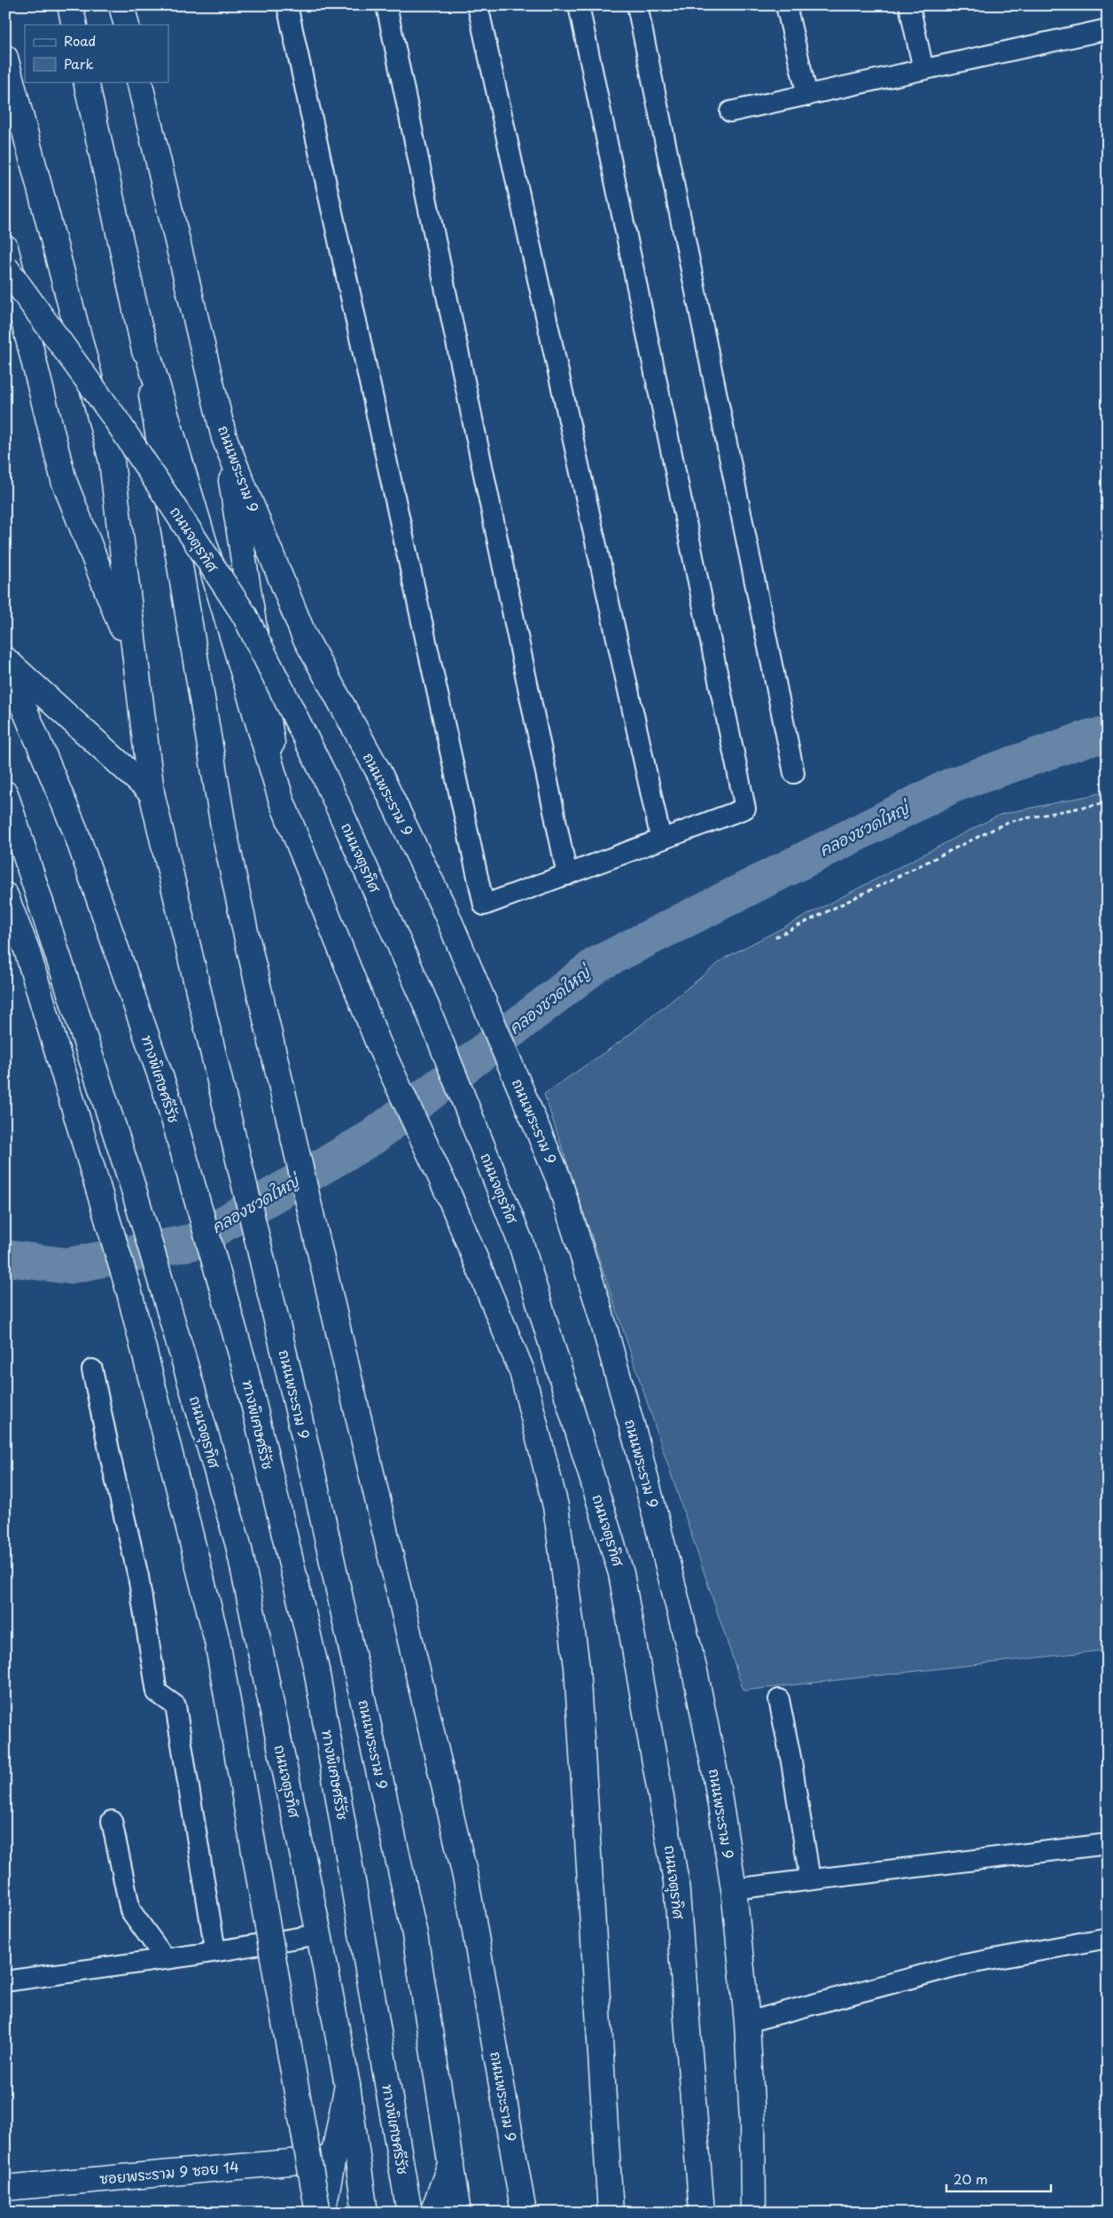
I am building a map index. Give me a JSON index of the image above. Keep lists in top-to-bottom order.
{
  "streets": {
    "main road": [
      "ถนนพระราม 9",
      "ถนนจตุรทิศ",
      "ทางพิเศษศรีรัช",
      "ซอยพระราม 9 ซอย 14"
    ]
  },
  "water": ["คลองชวดใหญ่"],
  "legend": ["Road", "Park"],
  "scale_bar": "20 m"
}
